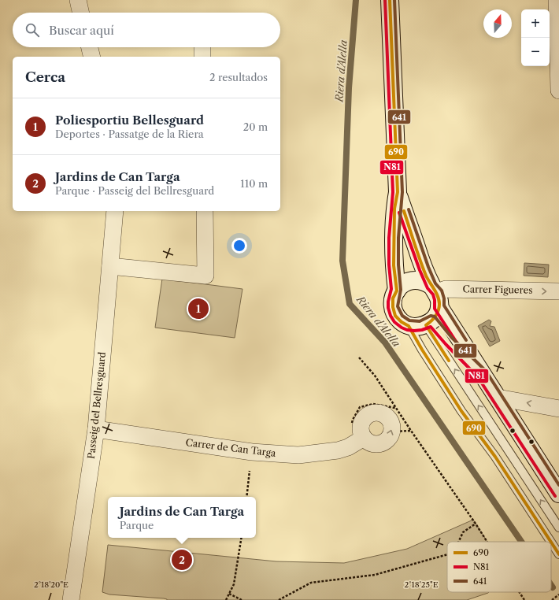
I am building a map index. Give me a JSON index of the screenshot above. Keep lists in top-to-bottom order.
{
  "streets": {
    "street": ["Carrer Figueres", "Passeig del Bellresguard", "Carrer de Can Targa"]
  },
  "crossings": [
    ["Passeig del Bellresguard", "Carrer de Can Targa"]
  ],
  "water": ["Riera d'Alella"],
  "lines": ["transit line 690", "transit line N81", "transit line 641"],
  "legend": ["690", "N81", "641"],
  "north": "top",
  "page": {
    "map_buttons": ["+", "−"],
    "search": "Buscar aquí",
    "heading": ["Cerca", "2 resultados"],
    "list": [
      {
        "mark": "1",
        "name": "Poliesportiu Bellesguard",
        "note": "Deportes · Passatge de la Riera",
        "value": "20 m"
      },
      {
        "mark": "2",
        "name": "Jardins de Can Targa",
        "note": "Parque · Passeig del Bellresguard",
        "value": "110 m"
      }
    ],
    "pins": ["1", "2"],
    "popup": ["Jardins de Can Targa", "Parque"]
  },
  "coordinates": ["2°18'20\"E", "2°18'25\"E"]
}
